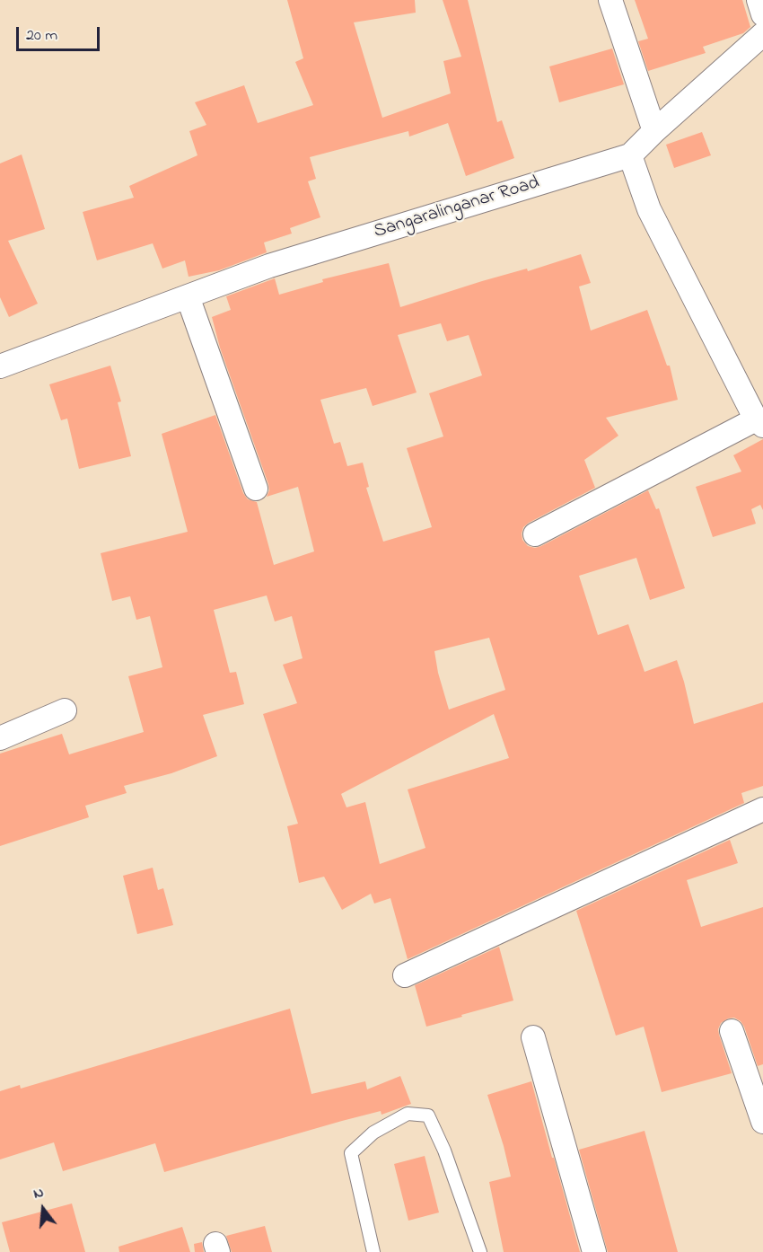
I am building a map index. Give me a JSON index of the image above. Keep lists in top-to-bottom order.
{
  "streets": {
    "street": ["Sangaralinganar Road"]
  },
  "scale_bar": "20 m",
  "north": "top"
}
